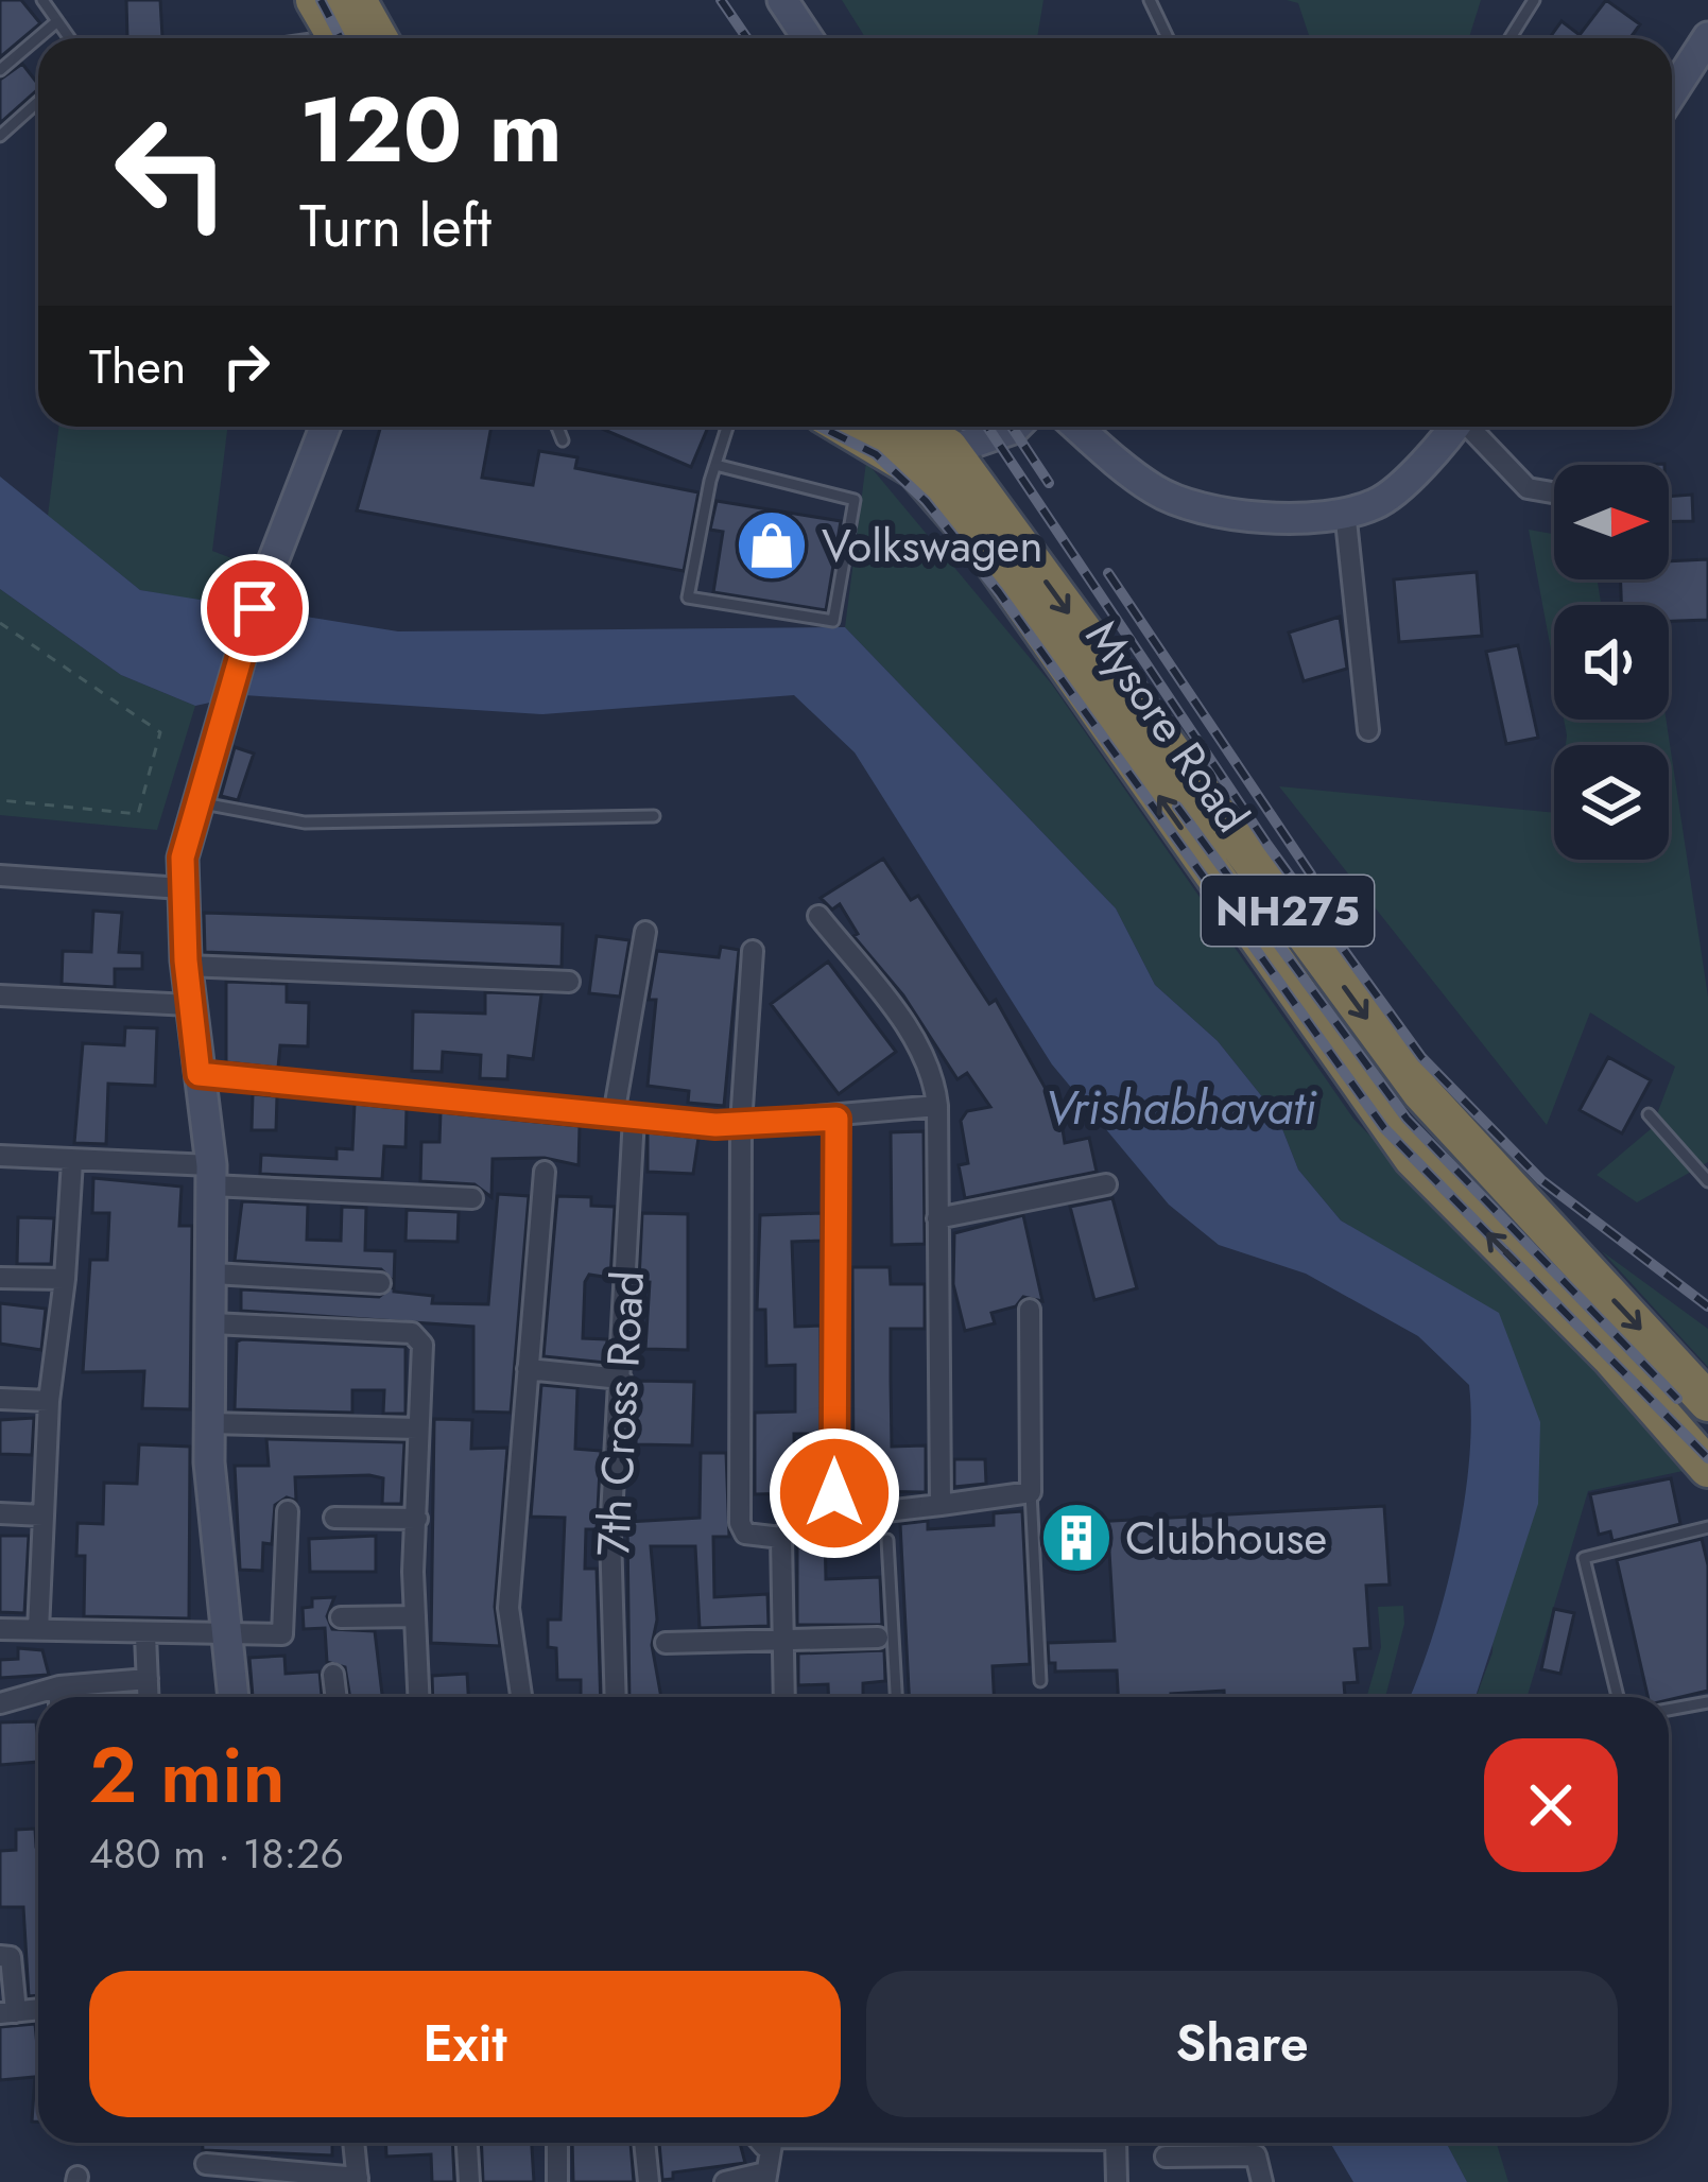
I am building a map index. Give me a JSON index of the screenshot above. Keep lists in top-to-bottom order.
{
  "streets": {
    "highway": ["Mysore Road", "NH275"],
    "street": ["7th Cross Road"]
  },
  "water": ["Vrishabhavati"],
  "places": {
    "shop": ["Volkswagen"],
    "building": ["Clubhouse"]
  },
  "north": "right",
  "page": {
    "turn": ["120 m", "Turn left"],
    "then": "Then",
    "heading": ["2 min", "480 m · 18:26"],
    "buttons": ["Exit", "Share"]
  }
}
